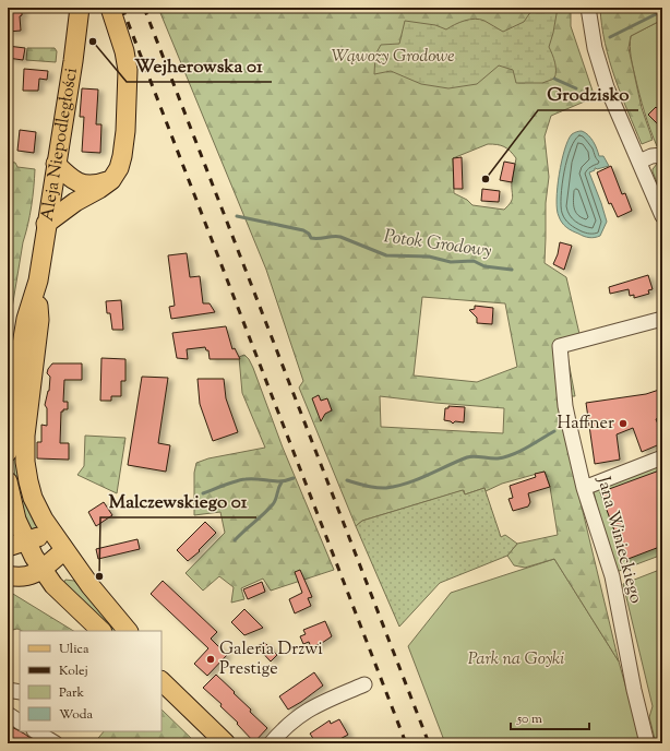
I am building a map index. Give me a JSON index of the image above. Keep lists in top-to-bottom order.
{
  "streets": {
    "main road": ["Aleja Niepodległości"],
    "street": ["Jana Winieckiego"]
  },
  "water": ["Potok Grodowy"],
  "parks": ["Wąwozy Grodowe", "Park na Goyki"],
  "places": [
    "Wejherowska 01",
    "Grodzisko",
    "Haffner",
    "Malczewskiego 01",
    "Galeria Drzwi Prestige"
  ],
  "legend": [
    "Ulica",
    "Kolej",
    "Park",
    "Woda"
  ],
  "scale_bar": "50 m"
}
